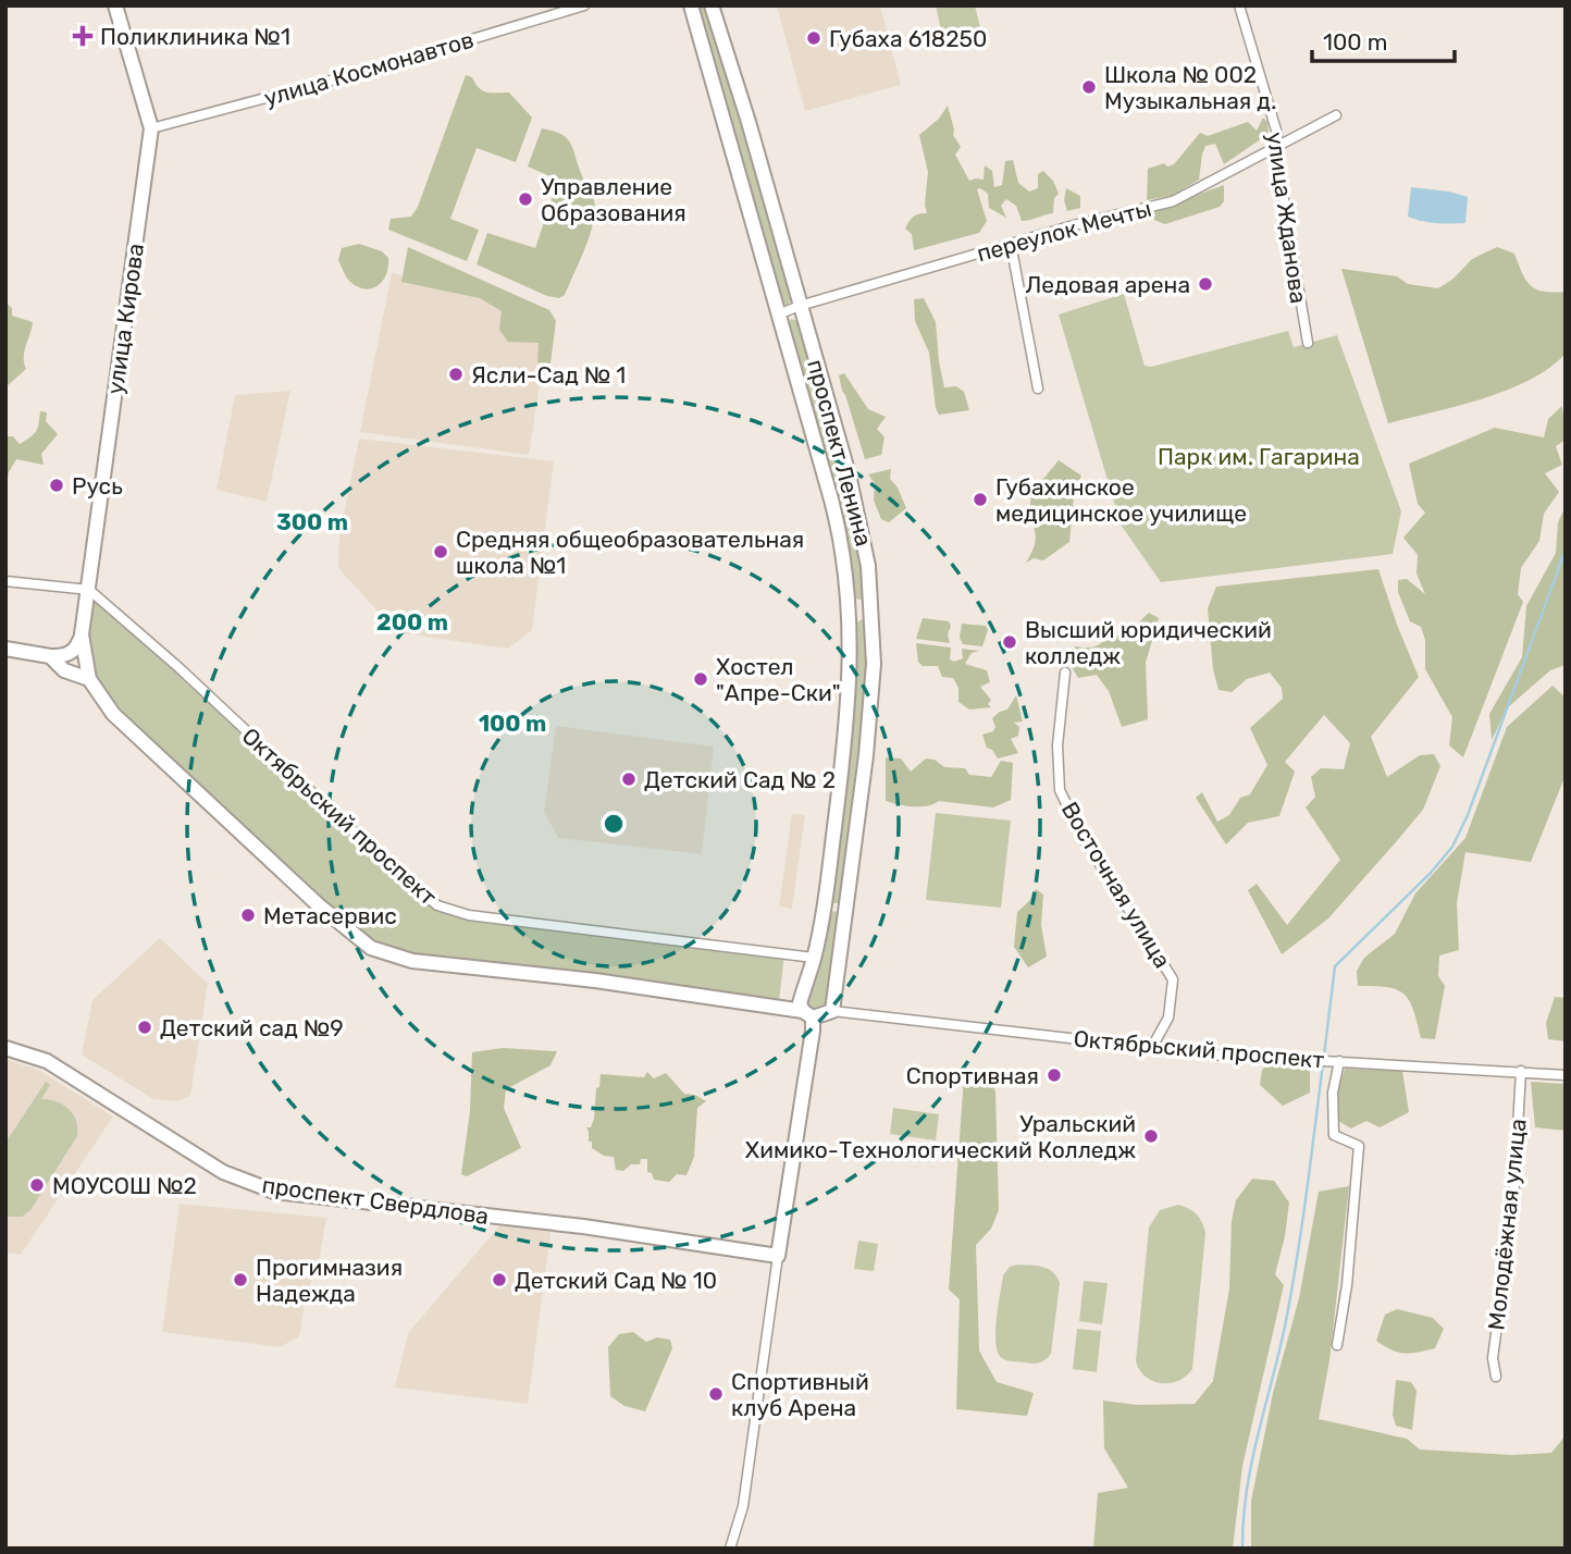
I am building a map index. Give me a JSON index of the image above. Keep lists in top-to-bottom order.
{
  "streets": {
    "street": [
      "улица Космонавтов",
      "улица Жданова",
      "переулок Мечты",
      "улица Кирова",
      "проспект Ленина",
      "Октябрьский проспект",
      "Восточная улица",
      "проспект Свердлова",
      "Молодёжная улица"
    ]
  },
  "crossings": [
    ["улица Космонавтов", "улица Кирова"],
    ["улица Жданова", "переулок Мечты"],
    ["переулок Мечты", "проспект Ленина"],
    ["улица Кирова", "Октябрьский проспект"],
    ["проспект Ленина", "Октябрьский проспект"],
    ["проспект Ленина", "проспект Свердлова"],
    ["Октябрьский проспект", "Восточная улица"],
    ["Октябрьский проспект", "Молодёжная улица"]
  ],
  "parks": ["Парк им. Гагарина"],
  "places": {
    "health": ["Поликлиника №1"],
    "other": [
      "Губаха 618250",
      "Школа № 002 Музыкальная д.",
      "Управление Образования",
      "Ледовая арена",
      "Ясли-Сад № 1",
      "Русь",
      "Губахинское медицинское училище",
      "Средняя общеобразовательная школа №1",
      "Высший юридический колледж",
      "Хостел \"Апре-Ски\"",
      "Детский Сад № 2",
      "Метасервис",
      "Детский сад №9",
      "Спортивная",
      "Уральский Химико-Технологический Колледж",
      "МОУСОШ №2",
      "Прогимназия Надежда",
      "Детский Сад № 10",
      "Спортивный клуб Арена"
    ]
  },
  "scale_bar": "100 m",
  "rings": ["300 m", "200 m", "100 m"]
}
